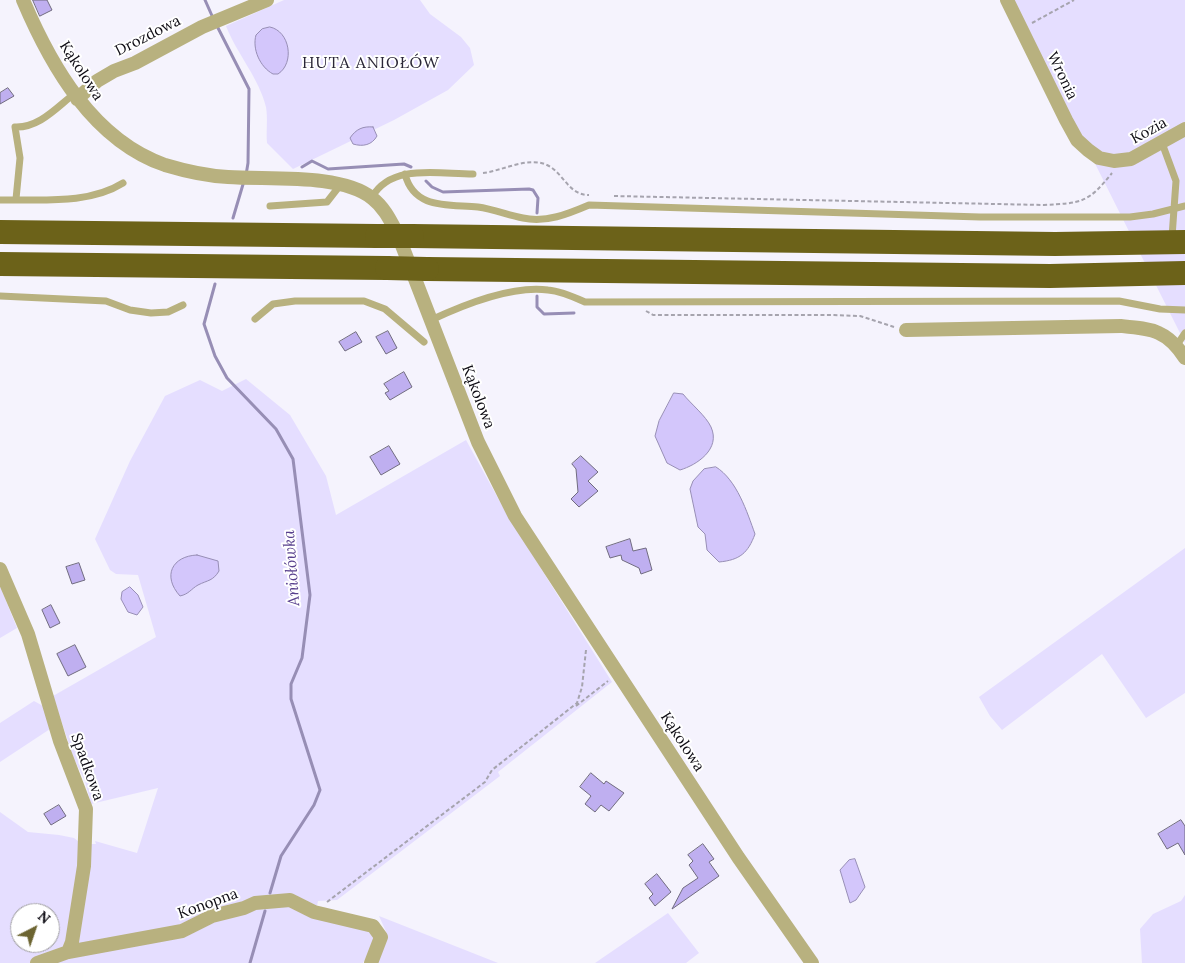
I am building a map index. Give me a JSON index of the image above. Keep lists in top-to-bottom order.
{
  "streets": {
    "street": [
      "Drozdowa",
      "Kąkolowa",
      "Wronia",
      "Kozia",
      "Spadkowa",
      "Konopna"
    ]
  },
  "crossings": [
    ["Drozdowa", "Kąkolowa"],
    ["Wronia", "Kozia"],
    ["Spadkowa", "Konopna"]
  ],
  "districts": ["HUTA ANIOŁÓW"],
  "water": ["Aniołówka"],
  "north": "top right"
}
